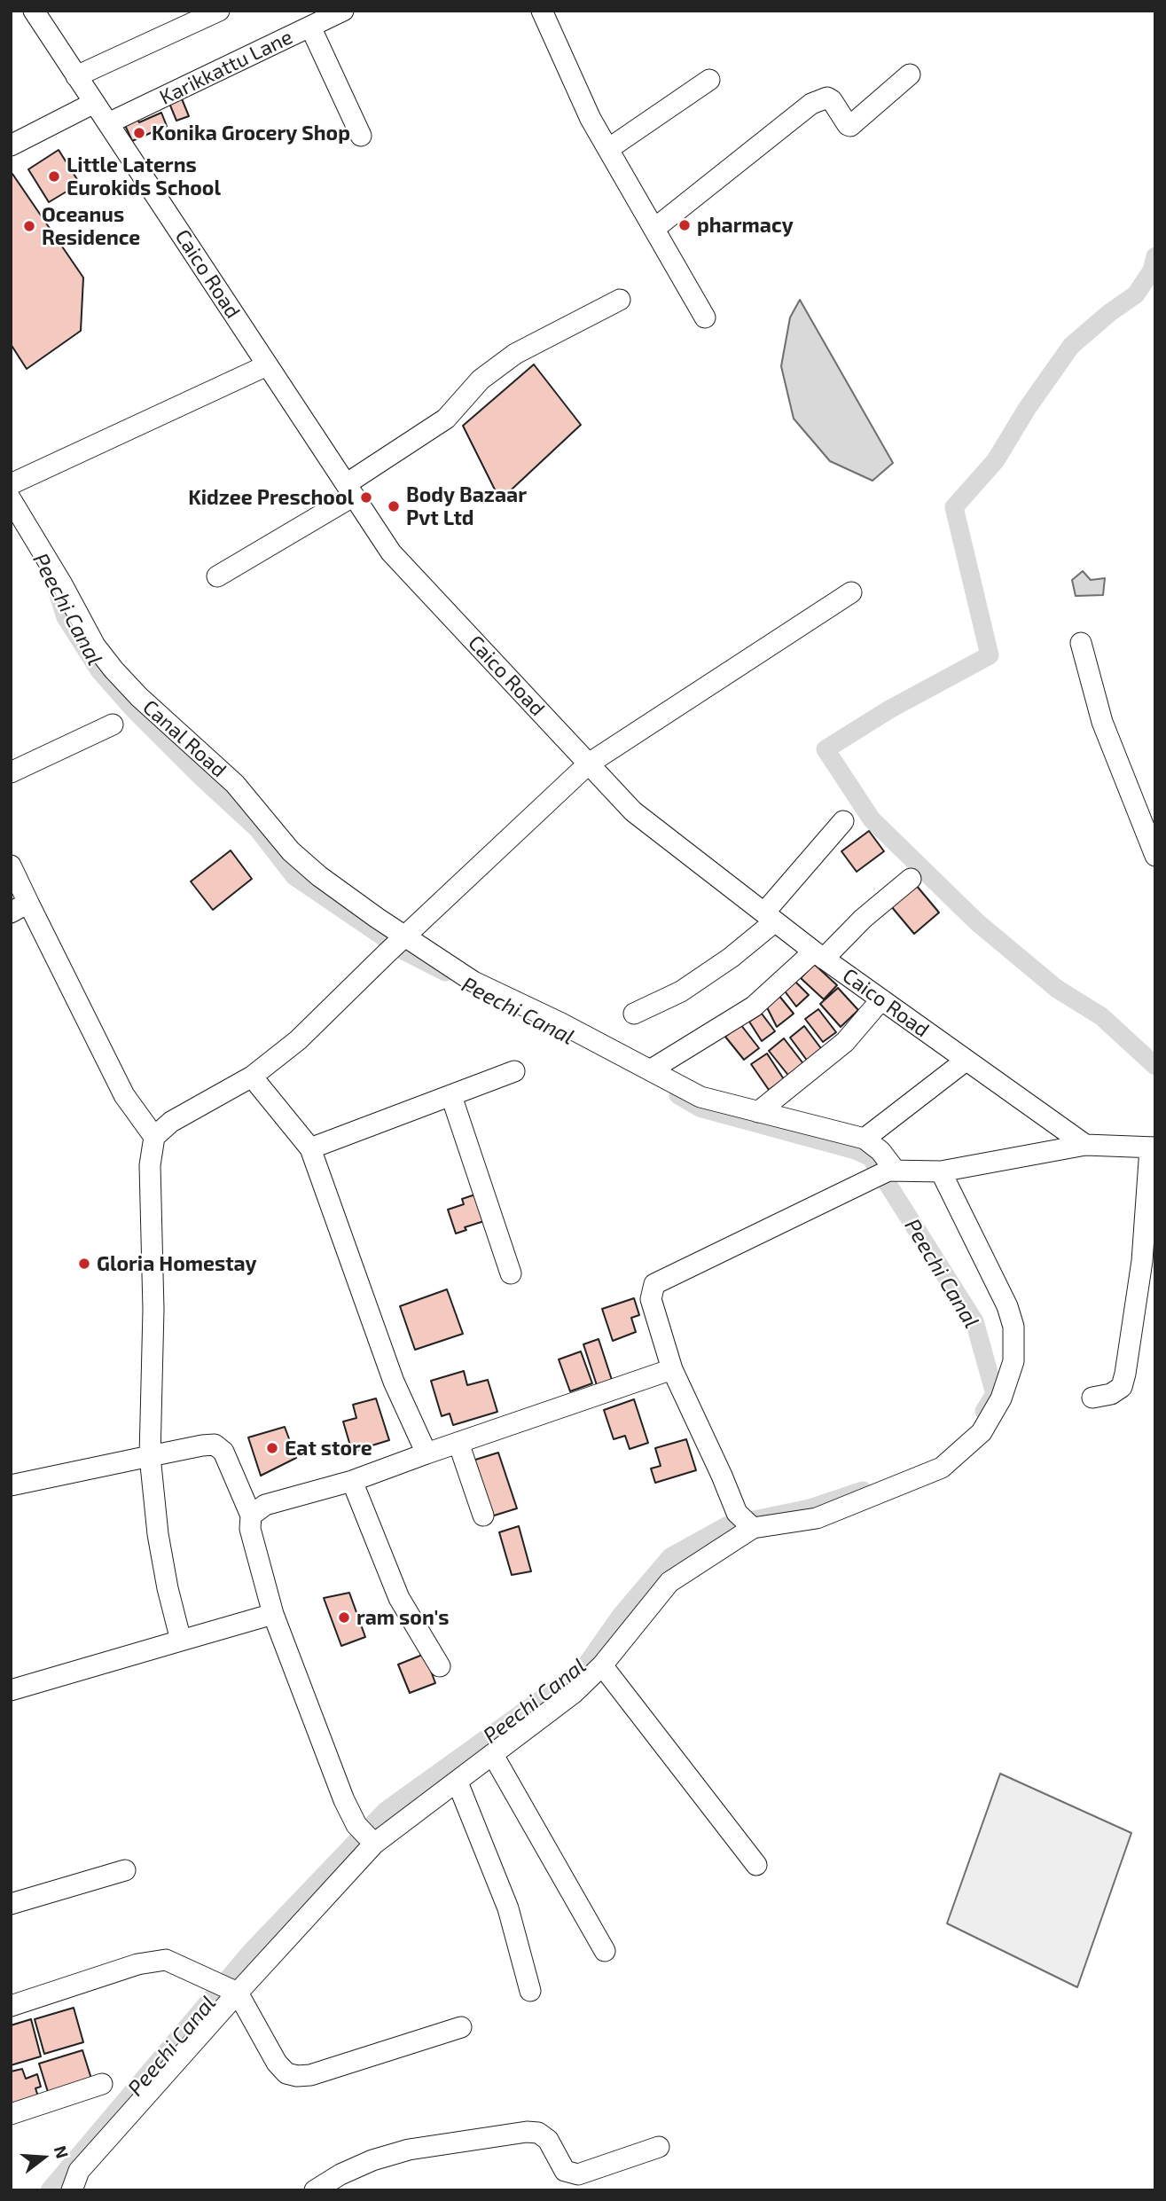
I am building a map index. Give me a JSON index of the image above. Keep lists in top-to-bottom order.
{
  "streets": {
    "street": ["Karikkattu Lane", "Caico Road", "Canal Road"]
  },
  "crossings": [
    ["Karikkattu Lane", "Caico Road"]
  ],
  "water": ["Peechi Canal"],
  "places": [
    "Konika Grocery Shop",
    "Little Laterns Eurokids School",
    "pharmacy",
    "Oceanus Residence",
    "Kidzee Preschool",
    "Body Bazaar Pvt Ltd",
    "Gloria Homestay",
    "Eat store",
    "ram son's"
  ],
  "north": "right"
}
